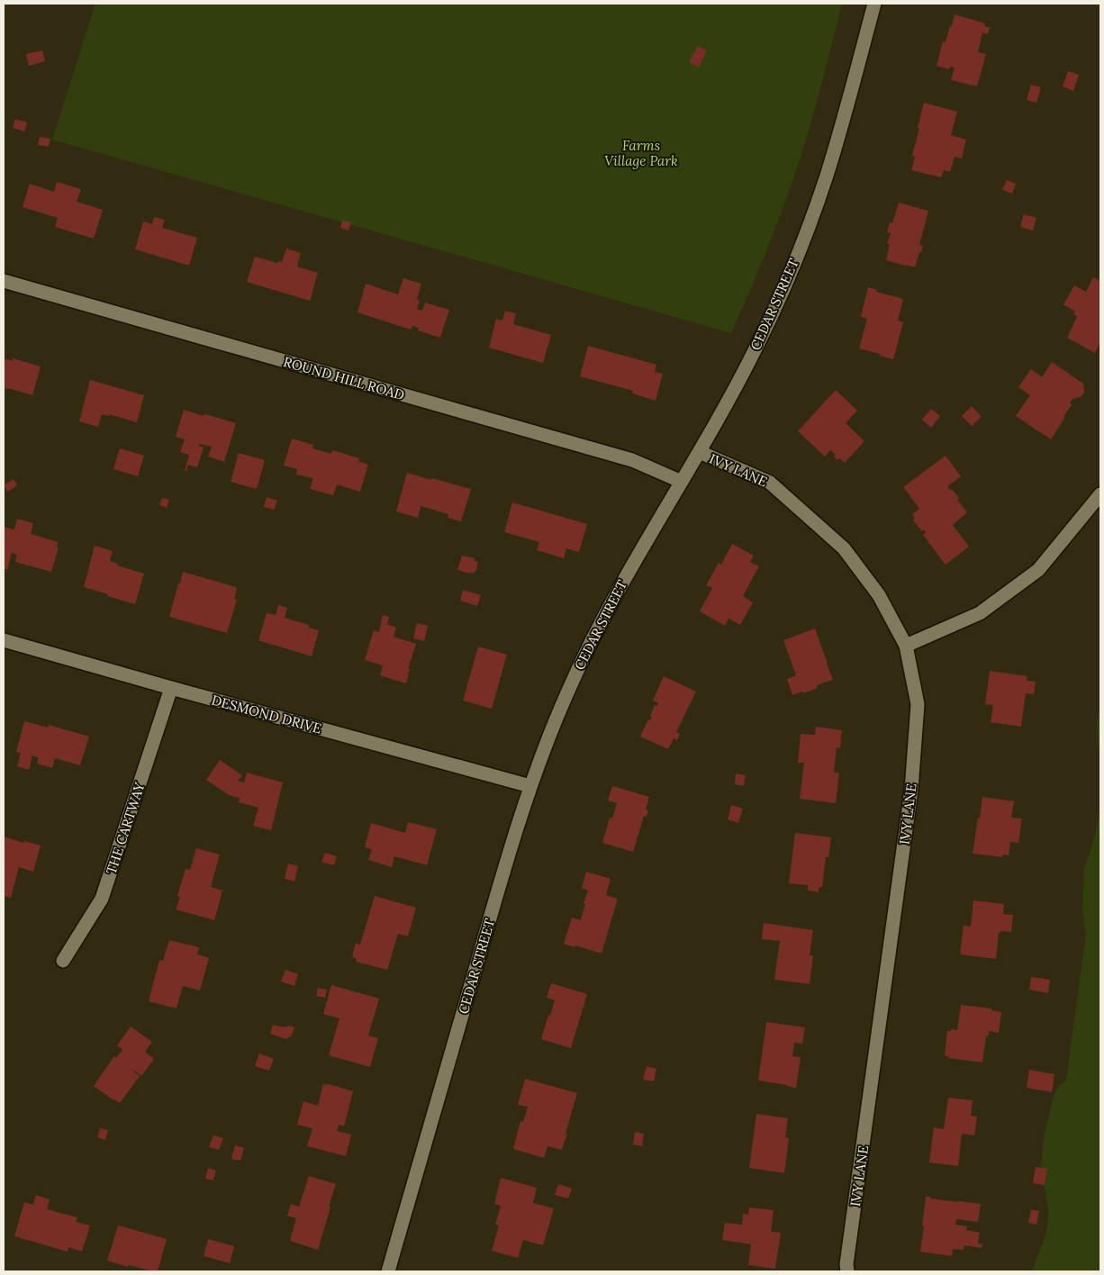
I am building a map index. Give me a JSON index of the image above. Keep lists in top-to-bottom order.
{
  "streets": {
    "street": [
      "CEDAR STREET",
      "ROUND HILL ROAD",
      "IVY LANE",
      "DESMOND DRIVE",
      "THE CARTWAY"
    ]
  },
  "crossings": [
    ["CEDAR STREET", "ROUND HILL ROAD"],
    ["CEDAR STREET", "IVY LANE"],
    ["CEDAR STREET", "DESMOND DRIVE"],
    ["DESMOND DRIVE", "THE CARTWAY"]
  ],
  "parks": ["Farms Village Park"]
}
